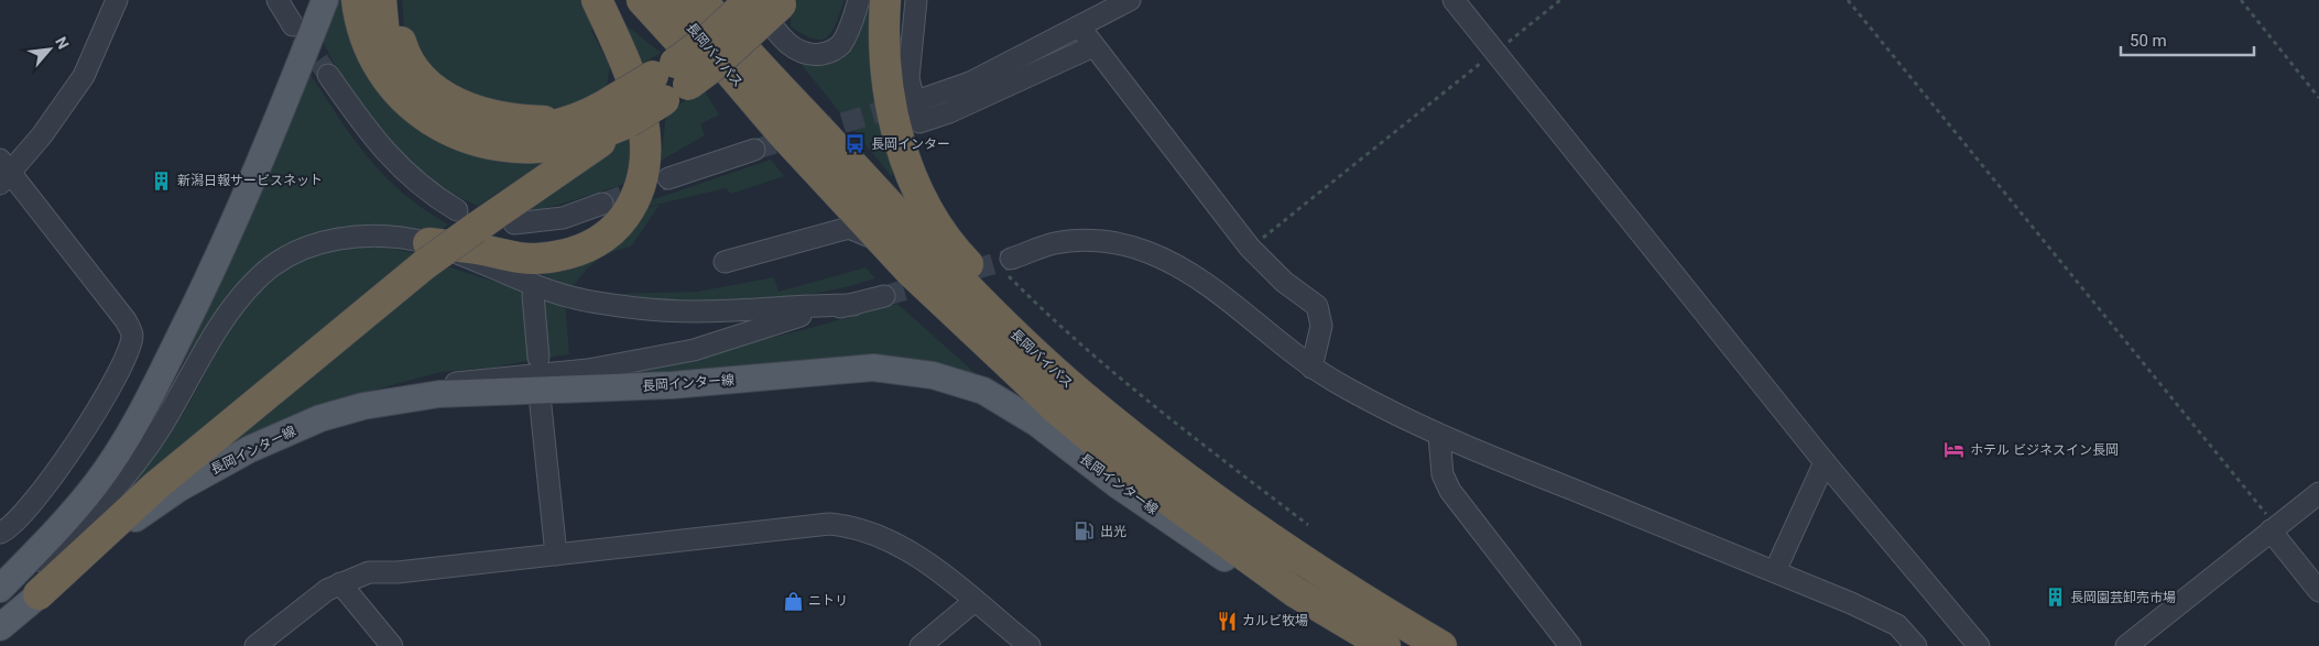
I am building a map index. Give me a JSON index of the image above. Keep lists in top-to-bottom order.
{
  "streets": {
    "highway": ["長岡バイパス"],
    "main road": ["長岡インター線"]
  },
  "places": {
    "bus stop": ["長岡インター"],
    "building": ["新潟日報サービスネット", "長岡園芸卸売市場"],
    "hotel": ["ホテル ビジネスイン長岡"],
    "fuel station": ["出光"],
    "shop": ["ニトリ"],
    "restaurant": ["カルビ牧場"]
  },
  "scale_bar": "50 m",
  "north": "top right"
}
